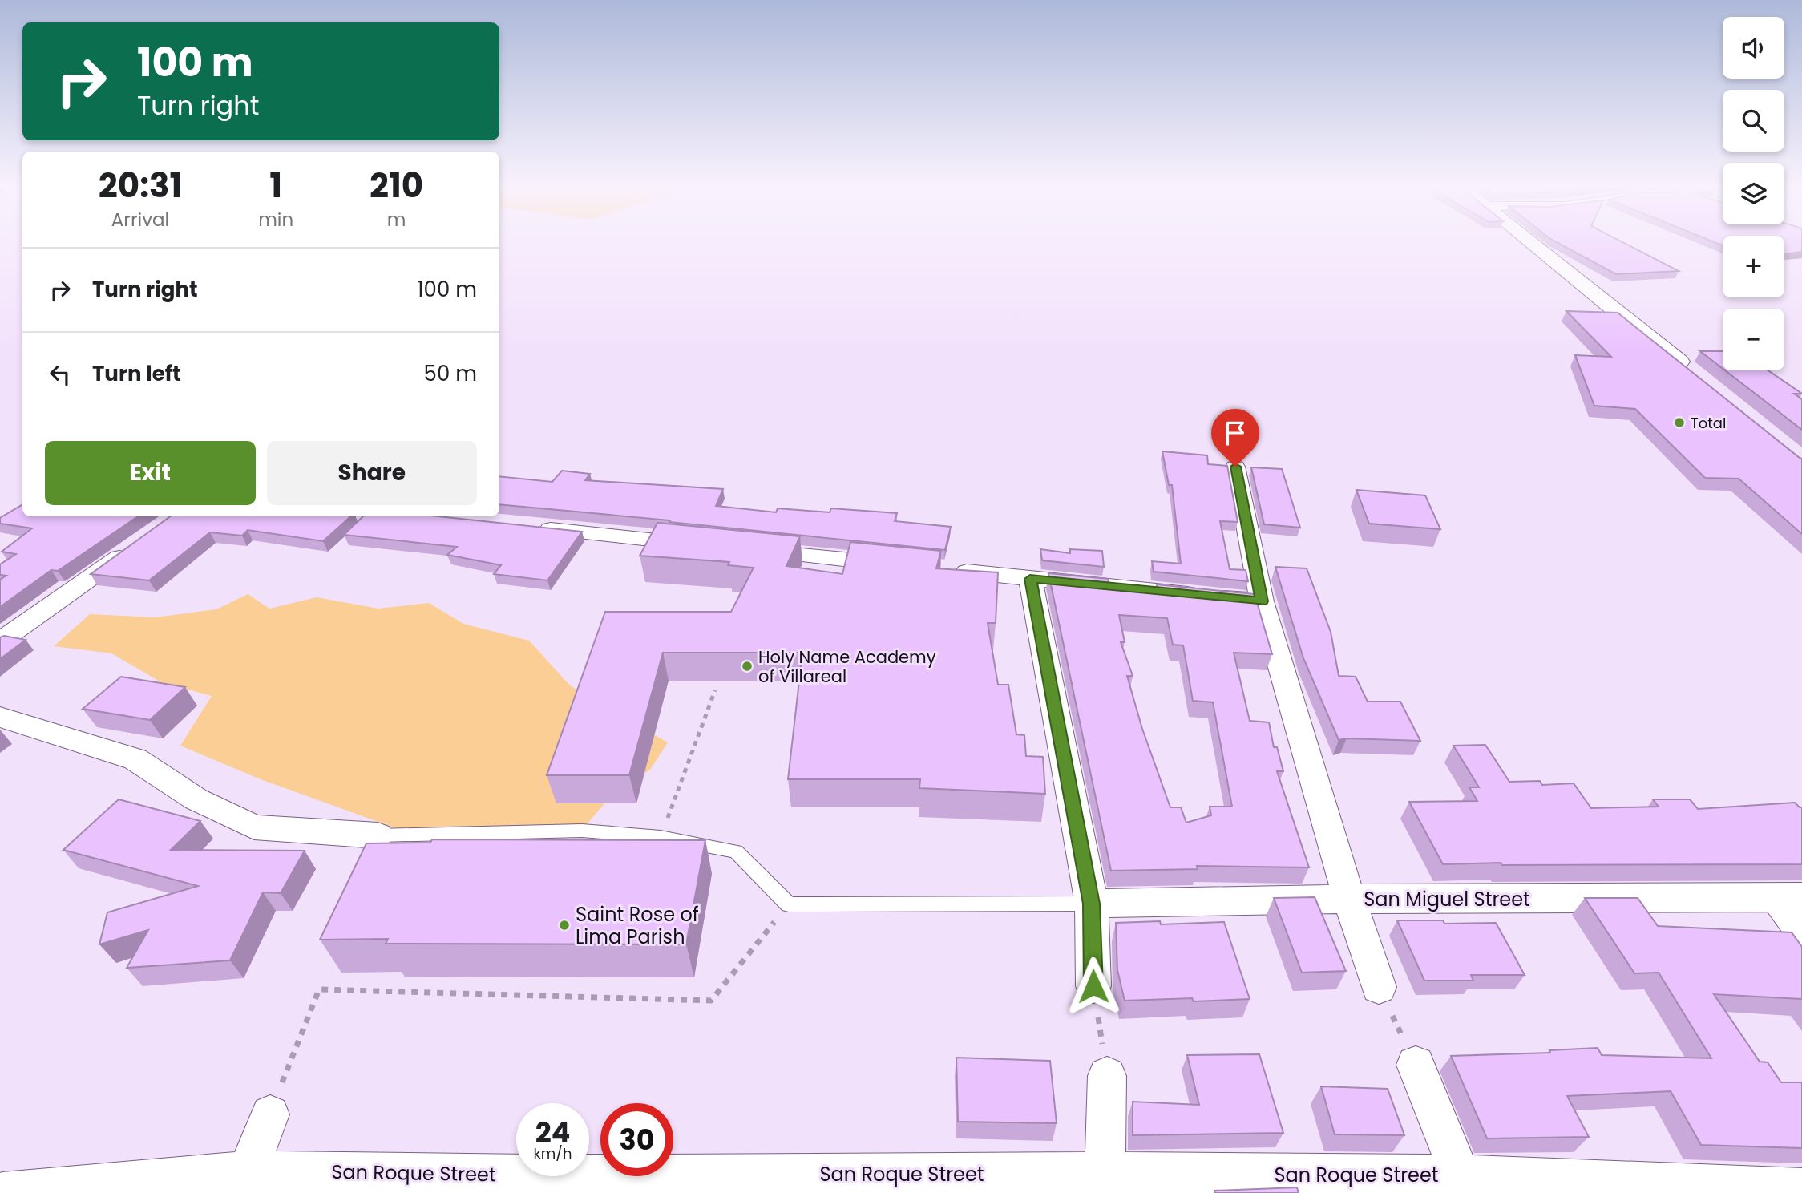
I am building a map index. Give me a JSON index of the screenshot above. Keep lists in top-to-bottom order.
{
  "streets": {
    "street": ["San Miguel Street", "San Roque Street"]
  },
  "places": ["Total", "Holy Name Academy of Villareal", "Saint Rose of Lima Parish"],
  "page": {
    "map_buttons": ["+", "−"],
    "turn": ["100 m", "Turn right"],
    "eta": [
      "20:31",
      "Arrival",
      "1",
      "min",
      "210",
      "m"
    ],
    "list": [
      {
        "name": "Turn right",
        "value": "100 m"
      },
      {
        "name": "Turn left",
        "value": "50 m"
      }
    ],
    "buttons": ["Exit", "Share"],
    "speed": "24 km/h",
    "limit": "30"
  }
}
